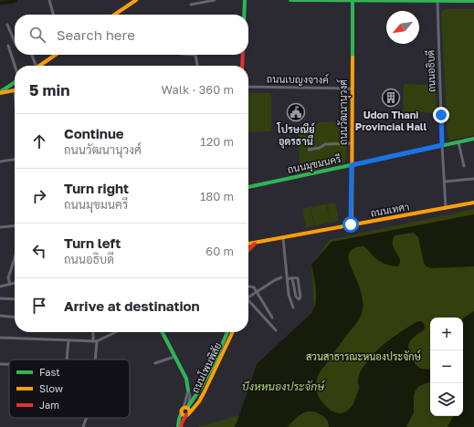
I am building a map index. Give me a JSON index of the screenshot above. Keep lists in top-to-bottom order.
{
  "streets": {
    "street": [
      "ถนนอธิบดี",
      "ถนนเบญงจางค์",
      "ถนนวัฒนานุวงศ์",
      "ถนนมุขมนครี",
      "ถนนเทศา",
      "ถนนโพนพิสัย"
    ]
  },
  "crossings": [
    ["ถนนอธิบดี", "ถนนมุขมนครี"],
    ["ถนนอธิบดี", "ถนนเทศา"],
    ["ถนนเบญงจางค์", "ถนนวัฒนานุวงศ์"],
    ["ถนนวัฒนานุวงศ์", "ถนนมุขมนครี"],
    ["ถนนวัฒนานุวงศ์", "ถนนเทศา"]
  ],
  "water": ["บึงหหนองประจักษ์"],
  "parks": ["สวนสาธารณะหนองประจักษ์"],
  "places": {
    "building": ["Udon Thani Provincial Hall"],
    "public building": ["โปรษณีย์ อุดรธานี"]
  },
  "legend": ["Fast", "Slow", "Jam"],
  "north": "bottom left",
  "page": {
    "search": "Search here",
    "heading": ["5 min", "Walk · 360 m"],
    "list": [
      ["Continue", "ถนนวัฒนานุวงศ์", "120 m"],
      ["Turn right", "ถนนมุขมนครี", "180 m"],
      ["Turn left", "ถนนอธิบดี", "60 m"],
      "Arrive at destination"
    ],
    "map_buttons": ["+", "−"]
  }
}
